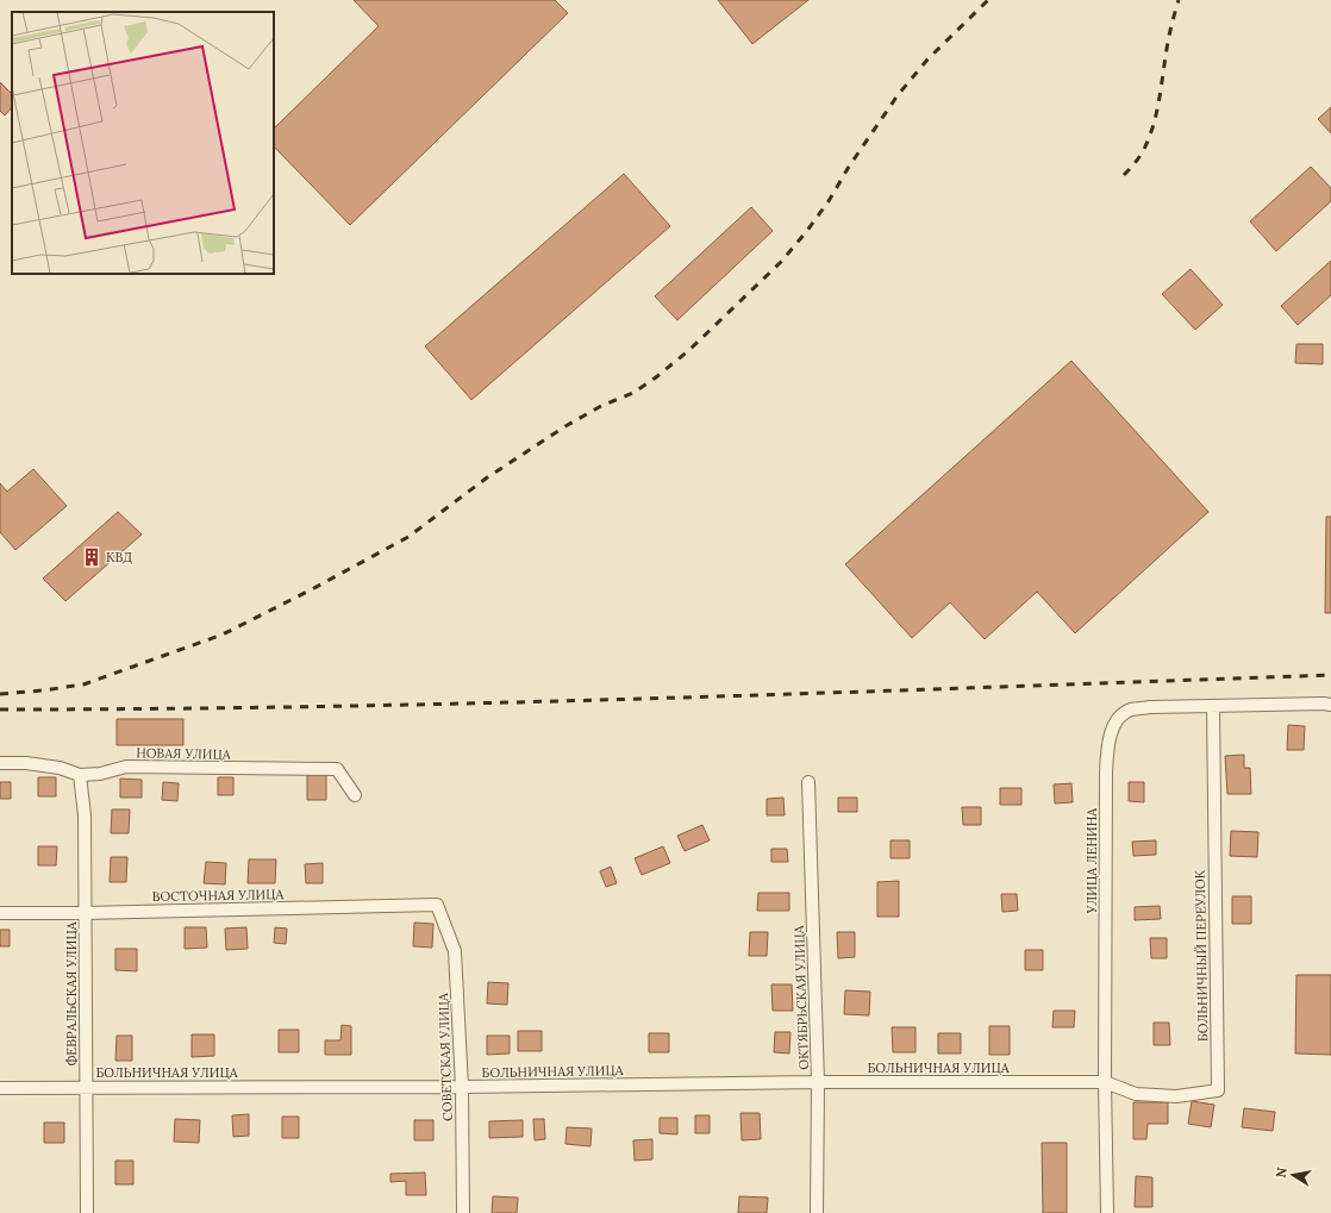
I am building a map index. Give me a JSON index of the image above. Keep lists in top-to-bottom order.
{
  "streets": {
    "street": [
      "НОВАЯ УЛИЦА",
      "УЛИЦА ЛЕНИНА",
      "ВОСТОЧНАЯ УЛИЦА",
      "БОЛЬНИЧНЫЙ ПЕРЕУЛОК",
      "ФЕВРАЛЬСКАЯ УЛИЦА",
      "ОКТЯБРЬСКАЯ УЛИЦА",
      "СОВЕТСКАЯ УЛИЦА",
      "БОЛЬНИЧНАЯ УЛИЦА"
    ]
  },
  "crossings": [
    ["НОВАЯ УЛИЦА", "ФЕВРАЛЬСКАЯ УЛИЦА"],
    ["УЛИЦА ЛЕНИНА", "БОЛЬНИЧНЫЙ ПЕРЕУЛОК"],
    ["УЛИЦА ЛЕНИНА", "БОЛЬНИЧНАЯ УЛИЦА"],
    ["ВОСТОЧНАЯ УЛИЦА", "ФЕВРАЛЬСКАЯ УЛИЦА"],
    ["ВОСТОЧНАЯ УЛИЦА", "СОВЕТСКАЯ УЛИЦА"],
    ["БОЛЬНИЧНЫЙ ПЕРЕУЛОК", "БОЛЬНИЧНАЯ УЛИЦА"],
    ["ФЕВРАЛЬСКАЯ УЛИЦА", "БОЛЬНИЧНАЯ УЛИЦА"],
    ["ОКТЯБРЬСКАЯ УЛИЦА", "БОЛЬНИЧНАЯ УЛИЦА"],
    ["СОВЕТСКАЯ УЛИЦА", "БОЛЬНИЧНАЯ УЛИЦА"]
  ],
  "places": {
    "building": ["КВД"]
  },
  "north": "left"
}
